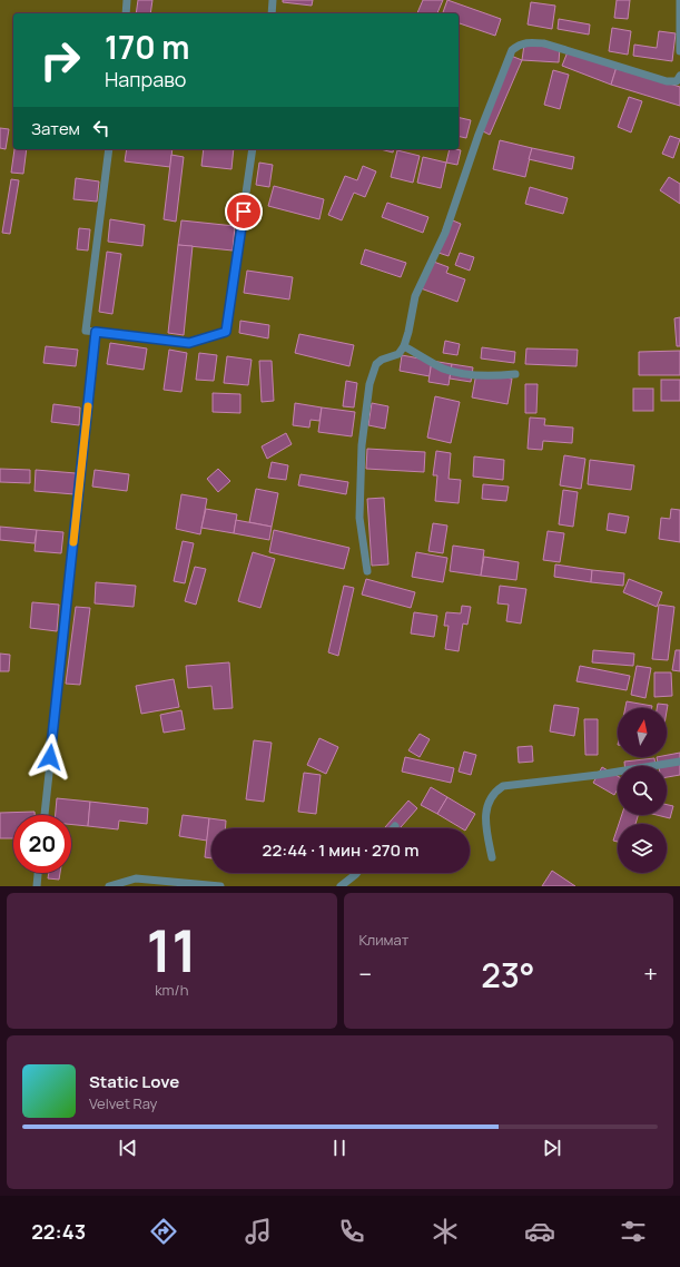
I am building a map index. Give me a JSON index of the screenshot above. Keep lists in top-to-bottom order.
{
  "north": "top",
  "page": {
    "turn": ["170 m", "Направо"],
    "then": "Затем",
    "limit": "20",
    "trip": "22:44 · 1 мин · 270 m",
    "tile": [
      ["11", "km/h"],
      "Климат"
    ],
    "heat": ["−", "23°", "+"],
    "song": ["Static Love", "Velvet Ray"],
    "tabs": "22:43"
  }
}
